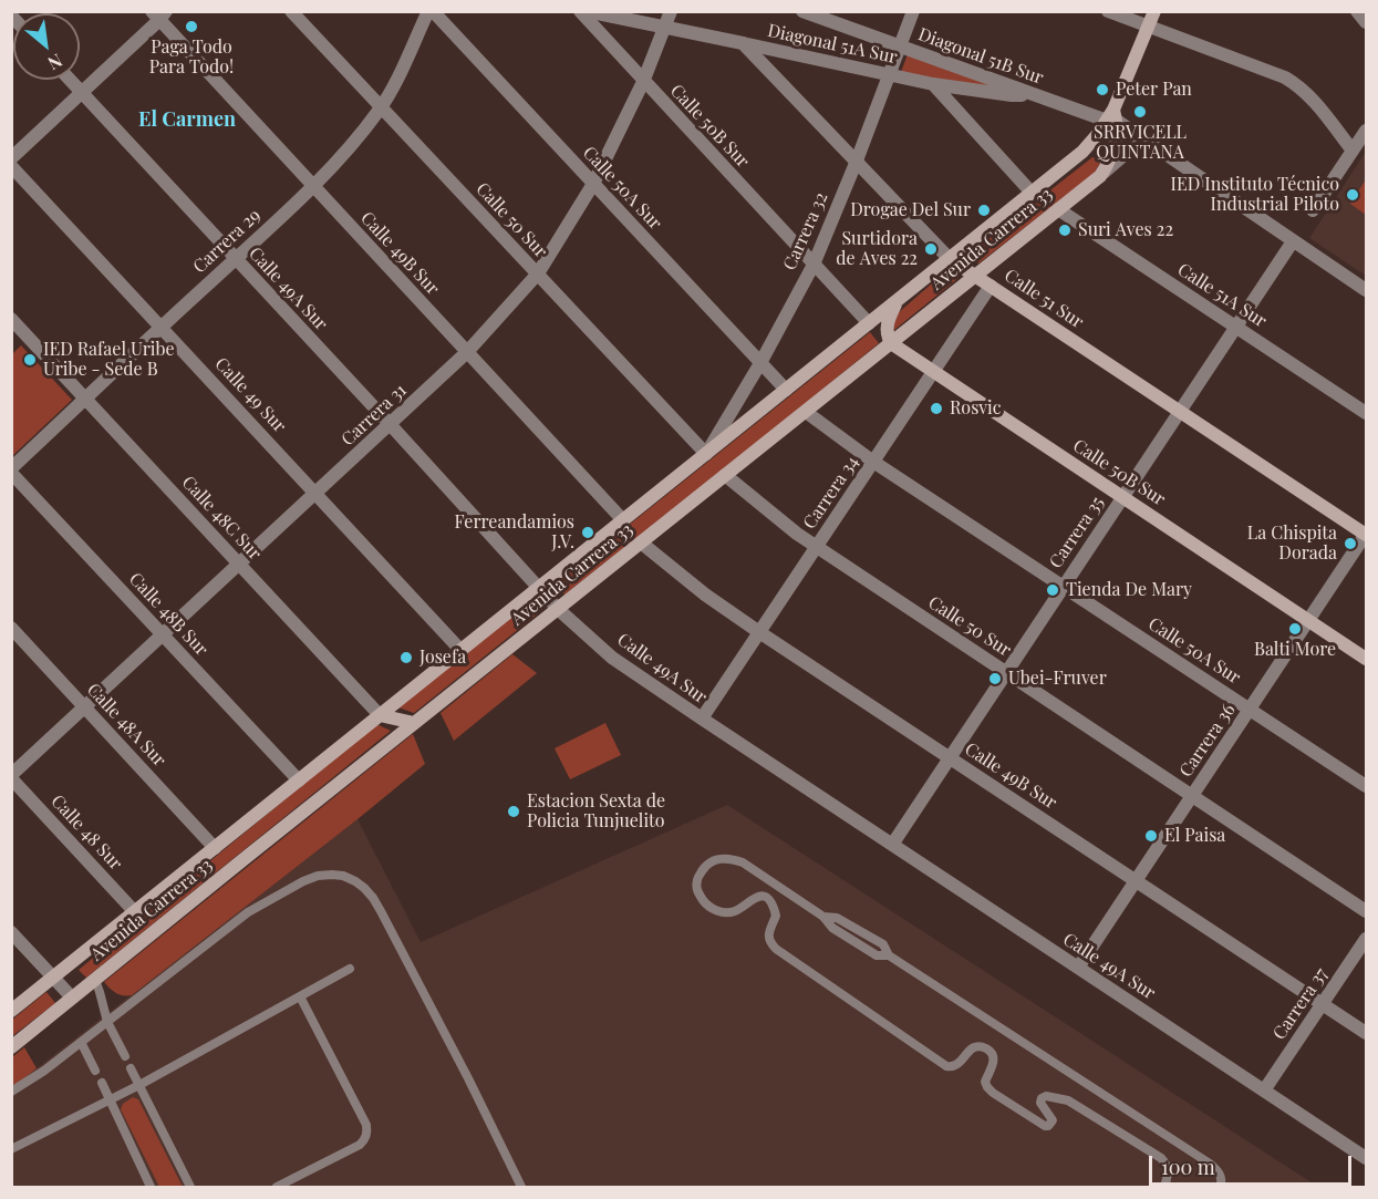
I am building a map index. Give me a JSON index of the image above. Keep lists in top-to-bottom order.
{
  "streets": {
    "main road": ["Calle 50B Sur", "Avenida Carrera 33", "Calle 51 Sur"],
    "street": [
      "Diagonal 51A Sur",
      "Diagonal 51B Sur",
      "Calle 50A Sur",
      "Calle 50 Sur",
      "Carrera 32",
      "Carrera 29",
      "Calle 49B Sur",
      "Calle 49A Sur",
      "Calle 51A Sur",
      "Calle 49 Sur",
      "Carrera 31",
      "Carrera 34",
      "Calle 48C Sur",
      "Carrera 35",
      "Calle 48B Sur",
      "Calle 48A Sur",
      "Carrera 36",
      "Calle 48 Sur",
      "Carrera 37"
    ]
  },
  "crossings": [
    ["Diagonal 51A Sur", "Diagonal 51B Sur"],
    ["Diagonal 51A Sur", "Carrera 32"],
    ["Diagonal 51A Sur", "Calle 51 Sur"],
    ["Diagonal 51A Sur", "Carrera 31"],
    ["Diagonal 51B Sur", "Carrera 32"],
    ["Diagonal 51B Sur", "Avenida Carrera 33"],
    ["Diagonal 51B Sur", "Carrera 35"],
    ["Calle 50B Sur", "Carrera 32"],
    ["Calle 50B Sur", "Avenida Carrera 33"],
    ["Calle 50B Sur", "Carrera 31"],
    ["Calle 50B Sur", "Carrera 34"],
    ["Calle 50B Sur", "Carrera 35"],
    ["Calle 50B Sur", "Carrera 36"],
    ["Calle 50A Sur", "Carrera 32"],
    ["Calle 50A Sur", "Avenida Carrera 33"],
    ["Calle 50A Sur", "Carrera 29"],
    ["Calle 50A Sur", "Carrera 31"],
    ["Calle 50A Sur", "Carrera 34"],
    ["Calle 50A Sur", "Carrera 35"],
    ["Calle 50A Sur", "Carrera 36"],
    ["Calle 50 Sur", "Carrera 32"],
    ["Calle 50 Sur", "Avenida Carrera 33"],
    ["Calle 50 Sur", "Carrera 29"],
    ["Calle 50 Sur", "Carrera 31"],
    ["Calle 50 Sur", "Carrera 34"],
    ["Calle 50 Sur", "Carrera 35"],
    ["Calle 50 Sur", "Carrera 36"],
    ["Carrera 32", "Avenida Carrera 33"],
    ["Carrera 32", "Calle 51 Sur"],
    ["Avenida Carrera 33", "Calle 49B Sur"],
    ["Avenida Carrera 33", "Calle 49A Sur"],
    ["Avenida Carrera 33", "Calle 51A Sur"],
    ["Avenida Carrera 33", "Calle 51 Sur"],
    ["Avenida Carrera 33", "Calle 49 Sur"],
    ["Avenida Carrera 33", "Calle 48C Sur"],
    ["Avenida Carrera 33", "Calle 48B Sur"],
    ["Avenida Carrera 33", "Calle 48A Sur"],
    ["Avenida Carrera 33", "Calle 48 Sur"],
    ["Carrera 29", "Calle 49B Sur"],
    ["Carrera 29", "Calle 49A Sur"],
    ["Carrera 29", "Calle 49 Sur"],
    ["Carrera 29", "Calle 48C Sur"],
    ["Carrera 29", "Calle 48B Sur"],
    ["Calle 49B Sur", "Carrera 31"],
    ["Calle 49B Sur", "Carrera 34"],
    ["Calle 49B Sur", "Carrera 35"],
    ["Calle 49B Sur", "Carrera 36"],
    ["Calle 49B Sur", "Carrera 37"],
    ["Calle 49A Sur", "Carrera 31"],
    ["Calle 49A Sur", "Carrera 34"],
    ["Calle 49A Sur", "Carrera 35"],
    ["Calle 49A Sur", "Carrera 36"],
    ["Calle 49A Sur", "Carrera 37"],
    ["Calle 51A Sur", "Carrera 35"],
    ["Calle 51 Sur", "Carrera 34"],
    ["Calle 51 Sur", "Carrera 35"],
    ["Calle 51 Sur", "Carrera 36"],
    ["Calle 49 Sur", "Carrera 31"],
    ["Carrera 31", "Calle 48C Sur"],
    ["Carrera 31", "Calle 48B Sur"],
    ["Carrera 31", "Calle 48A Sur"],
    ["Carrera 31", "Calle 48 Sur"]
  ],
  "districts": ["El Carmen"],
  "places": [
    "Paga Todo Para Todo!",
    "Peter Pan",
    "SRRVICELL QUINTANA",
    "IED Instituto Técnico Industrial Piloto",
    "Drogae Del Sur",
    "Suri Aves 22",
    "Surtidora de Aves 22",
    "IED Rafael Uribe Uribe - Sede B",
    "Rosvic",
    "Ferreandamios J.V.",
    "La Chispita Dorada",
    "Tienda De Mary",
    "Balti More",
    "Josefa",
    "Ubei-Fruver",
    "Estacion Sexta de Policia Tunjuelito",
    "El Paisa"
  ],
  "scale_bar": "100 m",
  "north": "bottom right"
}
